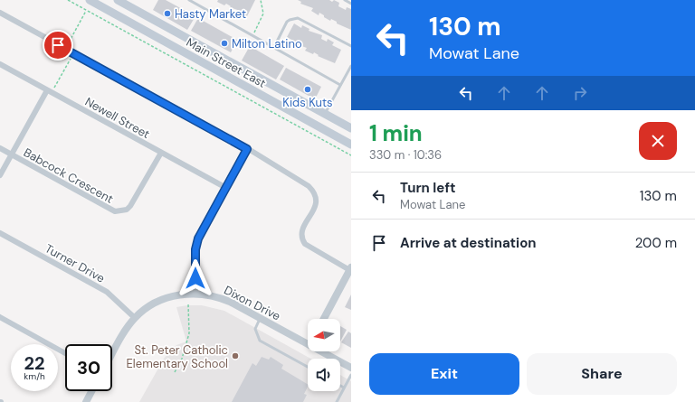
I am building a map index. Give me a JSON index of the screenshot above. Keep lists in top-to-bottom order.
{
  "streets": {
    "main road": ["Main Street East"],
    "street": [
      "Newell Street",
      "Babcock Crescent",
      "Turner Drive",
      "Dixon Drive"
    ]
  },
  "crossings": [
    ["Newell Street", "Babcock Crescent"],
    ["Turner Drive", "Dixon Drive"]
  ],
  "places": [
    "Hasty Market",
    "Milton Latino",
    "Kids Kuts",
    "St. Peter Catholic Elementary School"
  ],
  "north": "left",
  "page": {
    "turn": ["130 m", "Mowat Lane"],
    "heading": ["1 min", "330 m · 10:36"],
    "list": [
      {
        "name": "Turn left",
        "note": "Mowat Lane",
        "value": "130 m"
      },
      {
        "name": "Arrive at destination",
        "value": "200 m"
      }
    ],
    "speed": "22 km/h",
    "limit": "30",
    "buttons": ["Exit", "Share"]
  }
}
